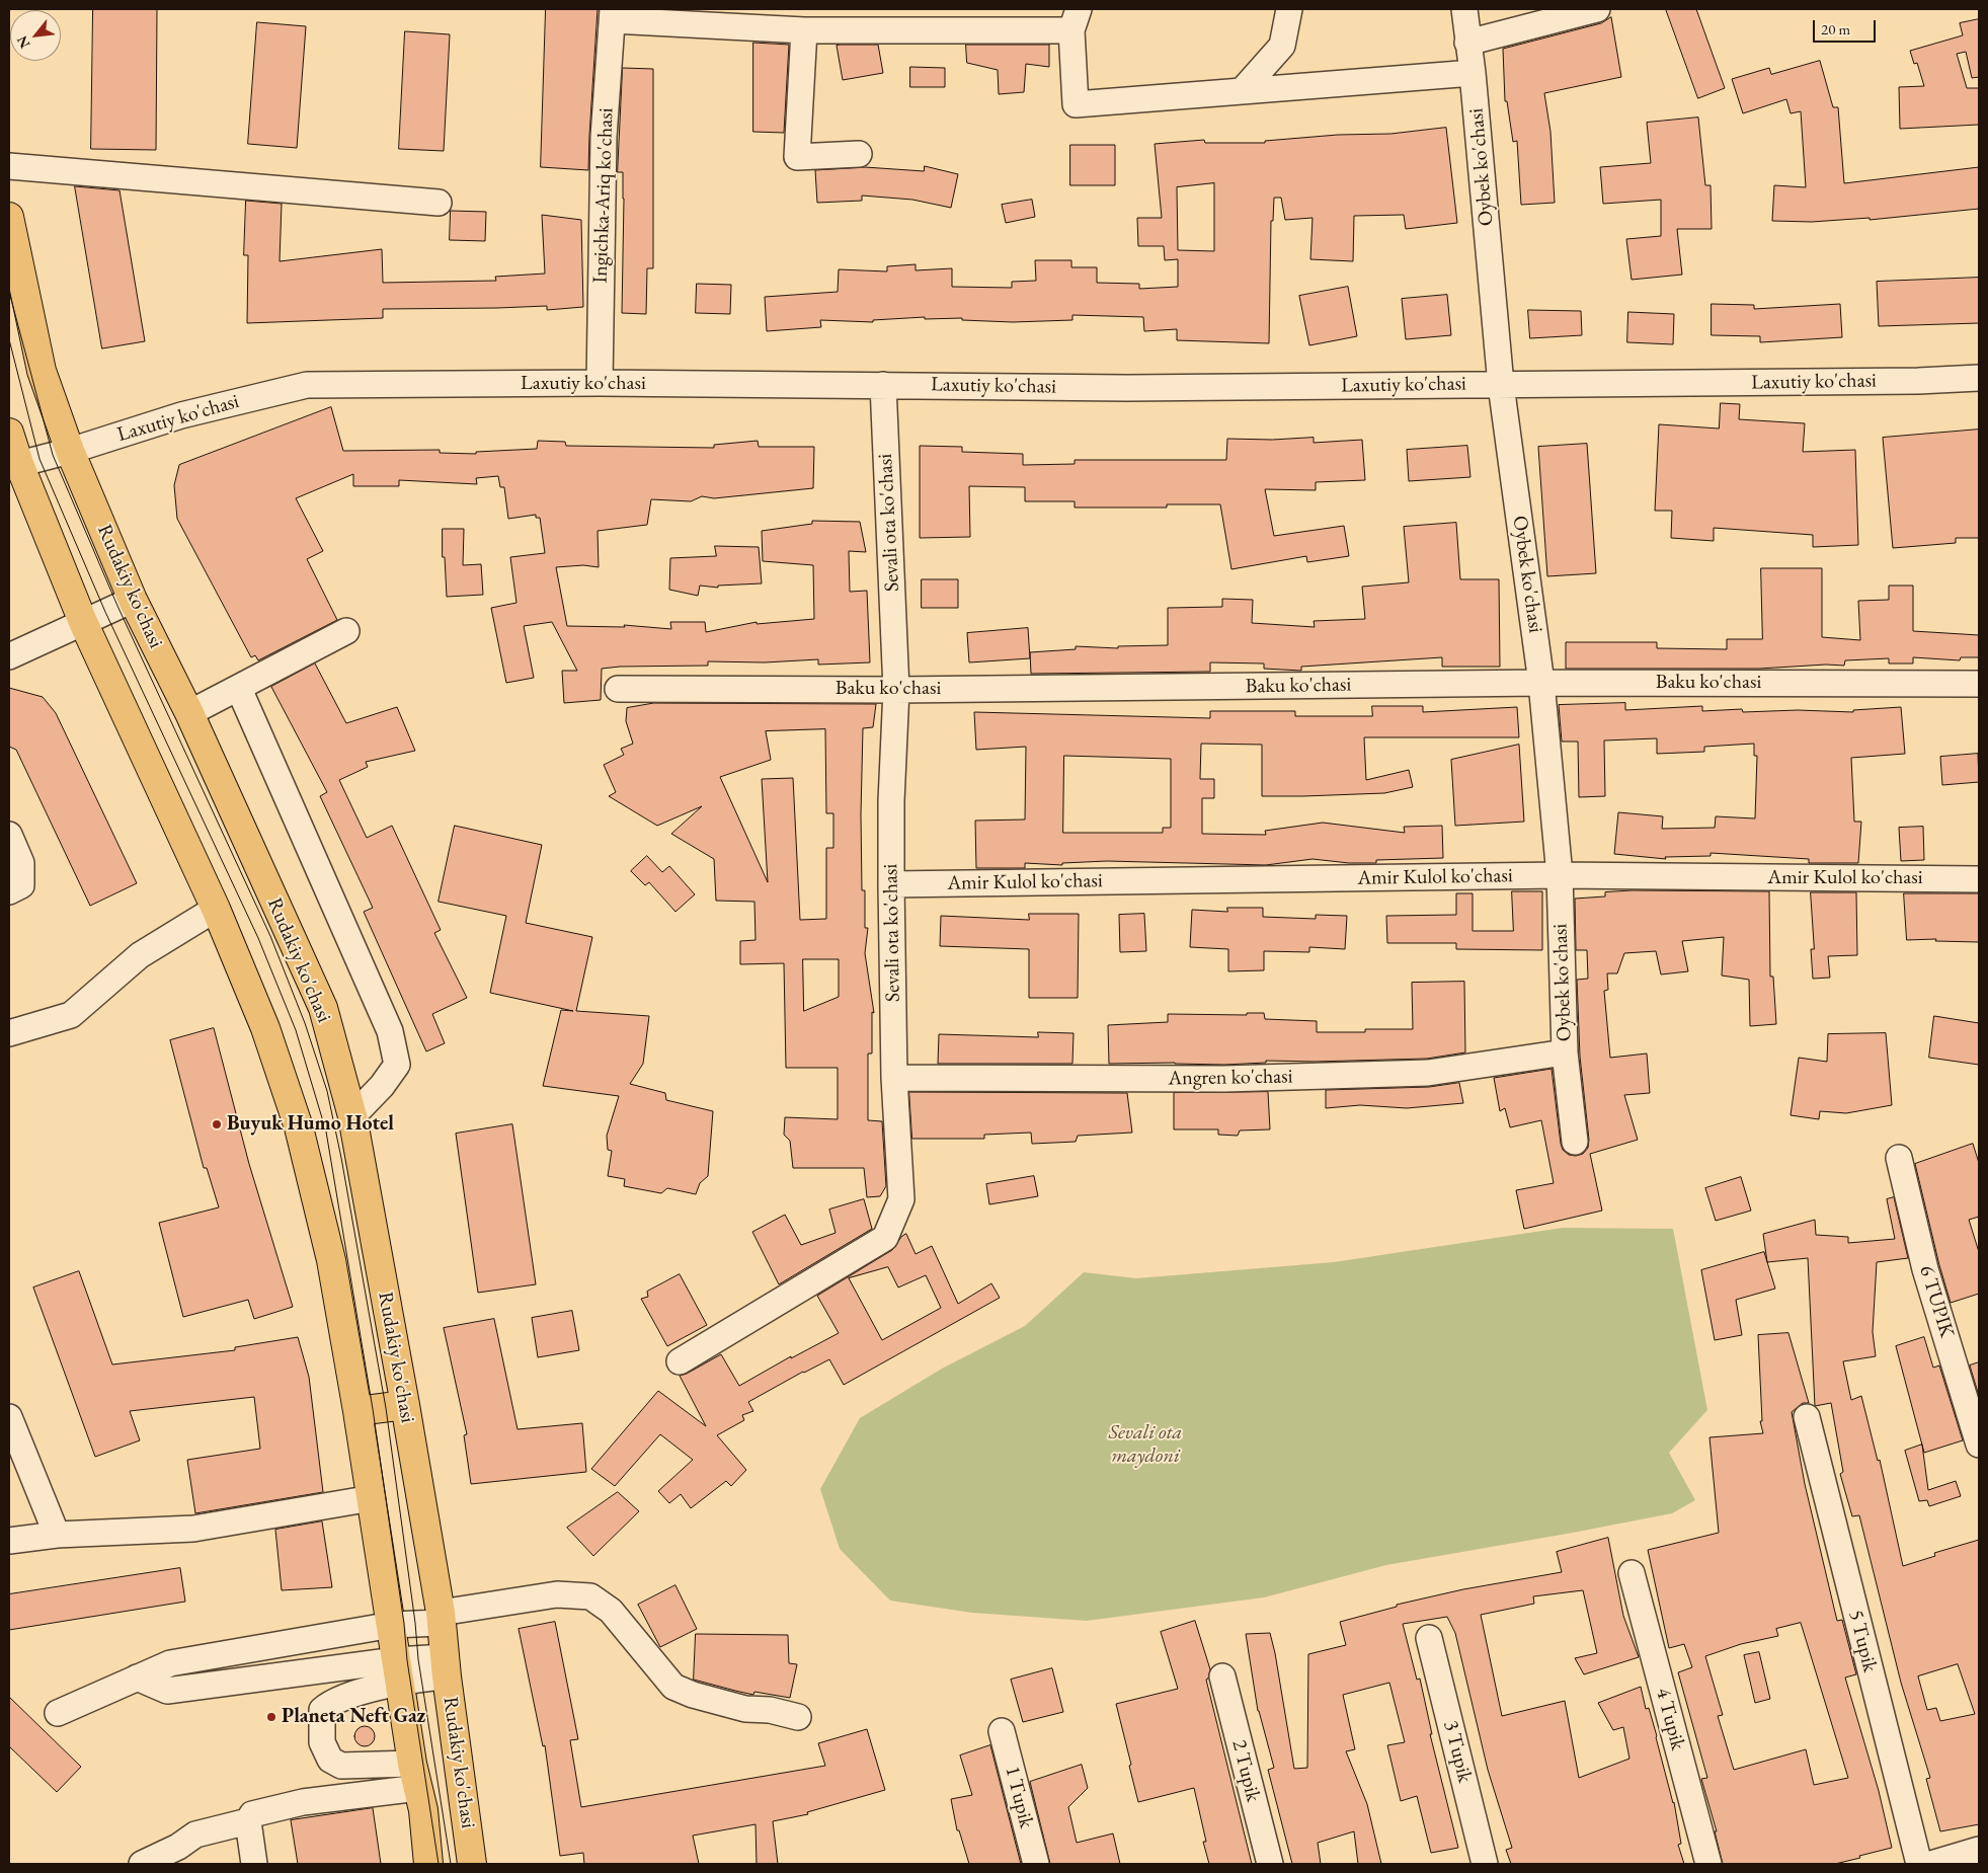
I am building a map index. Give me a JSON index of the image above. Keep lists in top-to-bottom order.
{
  "streets": {
    "main road": ["Rudakiy ko'chasi"],
    "street": [
      "Oybek ko'chasi",
      "Ingichka-Ariq ko'chasi",
      "Laxutiy ko'chasi",
      "Sevali ota ko'chasi",
      "Baku ko'chasi",
      "Amir Kulol ko'chasi",
      "Angren ko'chasi",
      "6 TUPIK",
      "5 Tupik",
      "4 Tupik",
      "3 Tupik",
      "2 Tupik",
      "1 Tupik"
    ]
  },
  "crossings": [
    ["Oybek ko'chasi", "Laxutiy ko'chasi"],
    ["Oybek ko'chasi", "Baku ko'chasi"],
    ["Oybek ko'chasi", "Amir Kulol ko'chasi"],
    ["Oybek ko'chasi", "Angren ko'chasi"],
    ["Ingichka-Ariq ko'chasi", "Laxutiy ko'chasi"],
    ["Laxutiy ko'chasi", "Sevali ota ko'chasi"],
    ["Laxutiy ko'chasi", "Rudakiy ko'chasi"],
    ["Sevali ota ko'chasi", "Baku ko'chasi"],
    ["Sevali ota ko'chasi", "Amir Kulol ko'chasi"],
    ["Sevali ota ko'chasi", "Angren ko'chasi"]
  ],
  "parks": ["Sevali ota maydoni"],
  "places": ["Buyuk Humo Hotel", "Planeta Neft Gaz"],
  "scale_bar": "20 m",
  "north": "bottom left"
}
